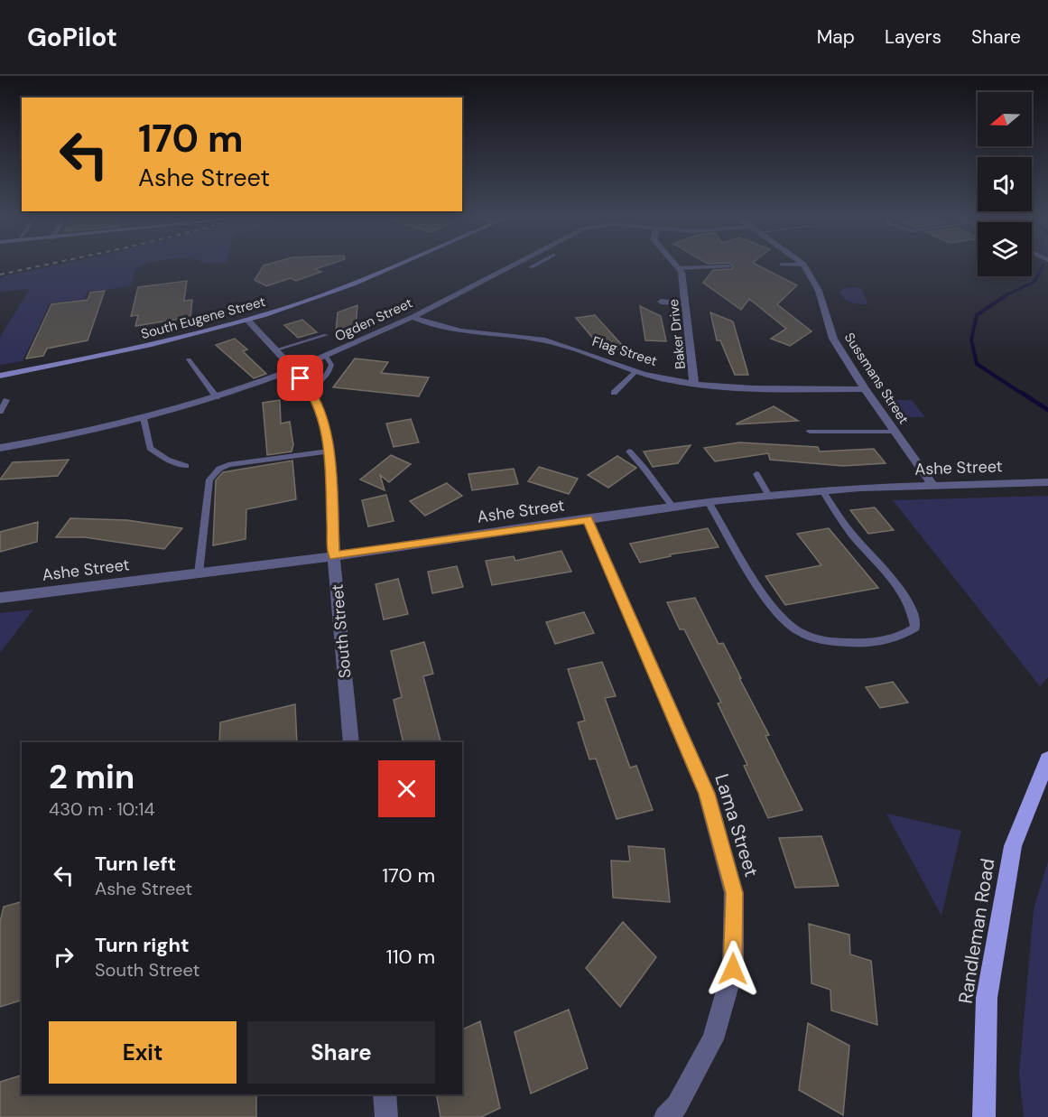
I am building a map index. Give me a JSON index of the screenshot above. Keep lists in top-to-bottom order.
{
  "streets": {
    "main road": ["South Eugene Street", "Randleman Road"],
    "street": [
      "Ogden Street",
      "Baker Drive",
      "Flag Street",
      "Sussmans Street",
      "Ashe Street",
      "South Street",
      "Lama Street"
    ]
  },
  "crossings": [
    ["South Eugene Street", "South Street"],
    ["Ogden Street", "Flag Street"],
    ["Ogden Street", "South Street"],
    ["Baker Drive", "Flag Street"],
    ["Flag Street", "Sussmans Street"],
    ["Sussmans Street", "Ashe Street"],
    ["Ashe Street", "South Street"],
    ["Ashe Street", "Lama Street"]
  ],
  "north": "left",
  "page": {
    "header": "GoPilot",
    "nav": ["Map", "Layers", "Share"],
    "turn": ["170 m", "Ashe Street"],
    "heading": ["2 min", "430 m · 10:14"],
    "list": [
      {
        "name": "Turn left",
        "note": "Ashe Street",
        "value": "170 m"
      },
      {
        "name": "Turn right",
        "note": "South Street",
        "value": "110 m"
      }
    ],
    "buttons": ["Exit", "Share"]
  }
}
